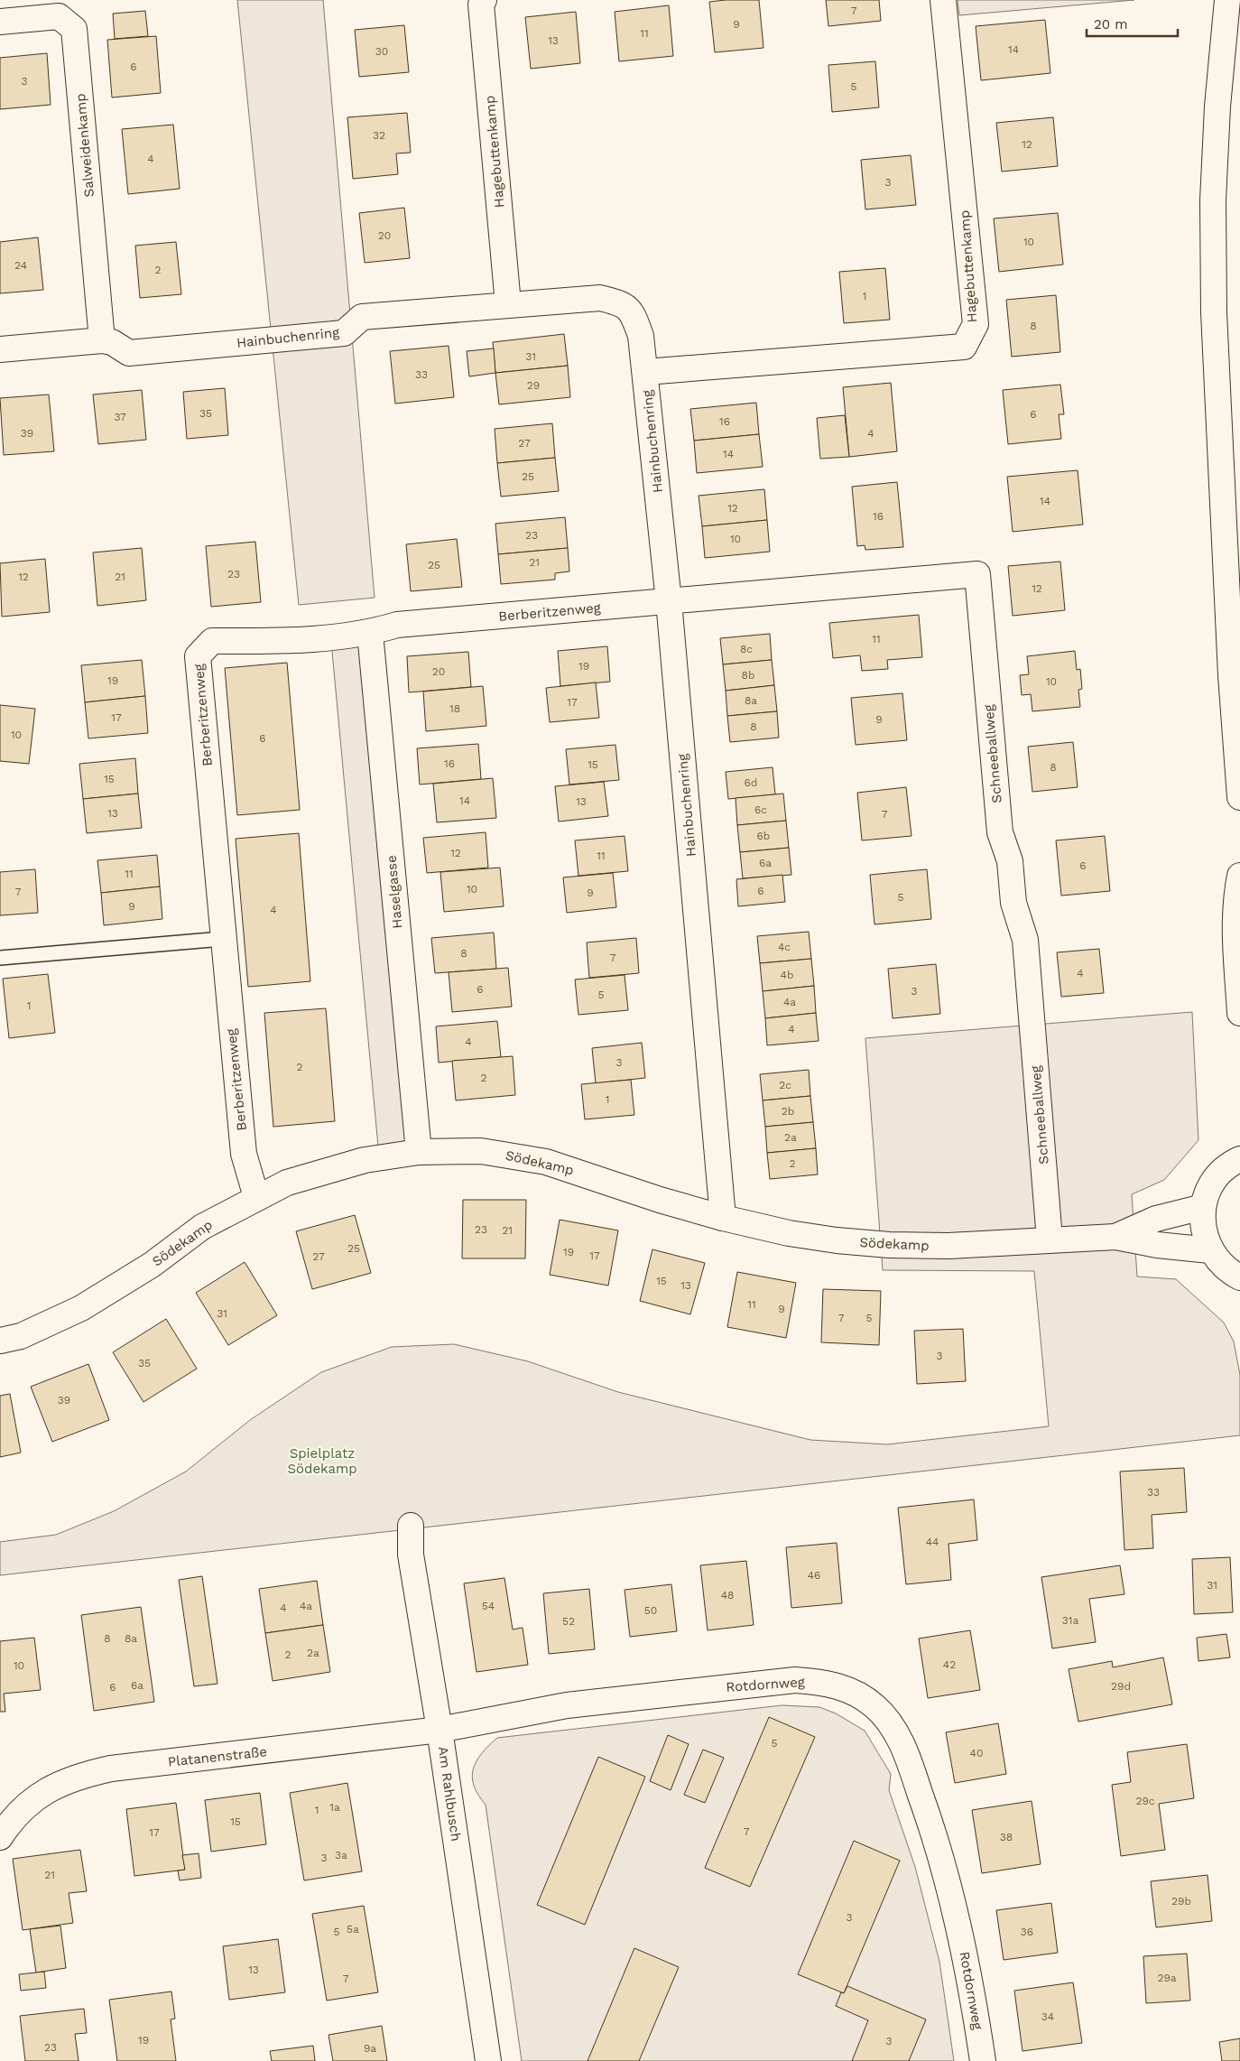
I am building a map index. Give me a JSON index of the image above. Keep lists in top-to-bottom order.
{
  "streets": {
    "street": [
      "Salweidenkamp",
      "Hagebuttenkamp",
      "Hainbuchenring",
      "Berberitzenweg",
      "Schneeballweg",
      "Haselgasse",
      "Södekamp",
      "Rotdornweg",
      "Platanenstraße",
      "Am Rahlbusch"
    ]
  },
  "crossings": [
    ["Salweidenkamp", "Hainbuchenring"],
    ["Hagebuttenkamp", "Hainbuchenring"],
    ["Hainbuchenring", "Berberitzenweg"],
    ["Hainbuchenring", "Schneeballweg"],
    ["Hainbuchenring", "Södekamp"],
    ["Berberitzenweg", "Schneeballweg"],
    ["Berberitzenweg", "Haselgasse"],
    ["Berberitzenweg", "Södekamp"],
    ["Schneeballweg", "Södekamp"],
    ["Haselgasse", "Södekamp"],
    ["Rotdornweg", "Platanenstraße"],
    ["Rotdornweg", "Am Rahlbusch"],
    ["Platanenstraße", "Am Rahlbusch"]
  ],
  "parks": ["Spielplatz Södekamp"],
  "house_numbers": [
    "7",
    "9",
    "11",
    "13",
    "14",
    "30",
    "6",
    "3",
    "5",
    "32",
    "12",
    "4",
    "3",
    "20",
    "10",
    "24",
    "2",
    "1",
    "8",
    "31",
    "33",
    "29",
    "35",
    "6",
    "37",
    "16",
    "39",
    "4",
    "27",
    "14",
    "25",
    "14",
    "12",
    "16",
    "23",
    "10",
    "21",
    "25",
    "23",
    "12",
    "21",
    "12",
    "11",
    "8c",
    "19",
    "20",
    "8b",
    "19",
    "10",
    "8a",
    "17",
    "18",
    "17",
    "9",
    "8",
    "10",
    "6",
    "16",
    "15",
    "8",
    "15",
    "6d",
    "14",
    "13",
    "6c",
    "13",
    "7",
    "6b",
    "12",
    "11",
    "6a",
    "6",
    "11",
    "10",
    "6",
    "7",
    "9",
    "5",
    "9",
    "4",
    "4c",
    "8",
    "7",
    "4",
    "4b",
    "6",
    "3",
    "5",
    "4a",
    "1",
    "4",
    "4",
    "3",
    "2",
    "2",
    "2c",
    "1",
    "2b",
    "2a",
    "2",
    "23",
    "21",
    "25",
    "19",
    "17",
    "27",
    "15",
    "13",
    "11",
    "9",
    "31",
    "7",
    "5",
    "3",
    "35",
    "39",
    "33",
    "44",
    "46",
    "31",
    "48",
    "4a",
    "54",
    "4",
    "50",
    "31a",
    "52",
    "8",
    "8a",
    "2a",
    "2",
    "42",
    "10",
    "6a",
    "29d",
    "6",
    "5",
    "40",
    "29c",
    "1a",
    "1",
    "15",
    "7",
    "17",
    "38",
    "3a",
    "3",
    "21",
    "29b",
    "3",
    "5a",
    "5",
    "36",
    "13",
    "29a",
    "7",
    "34",
    "19",
    "3",
    "23",
    "9a"
  ],
  "scale_bar": "20 m"
}
